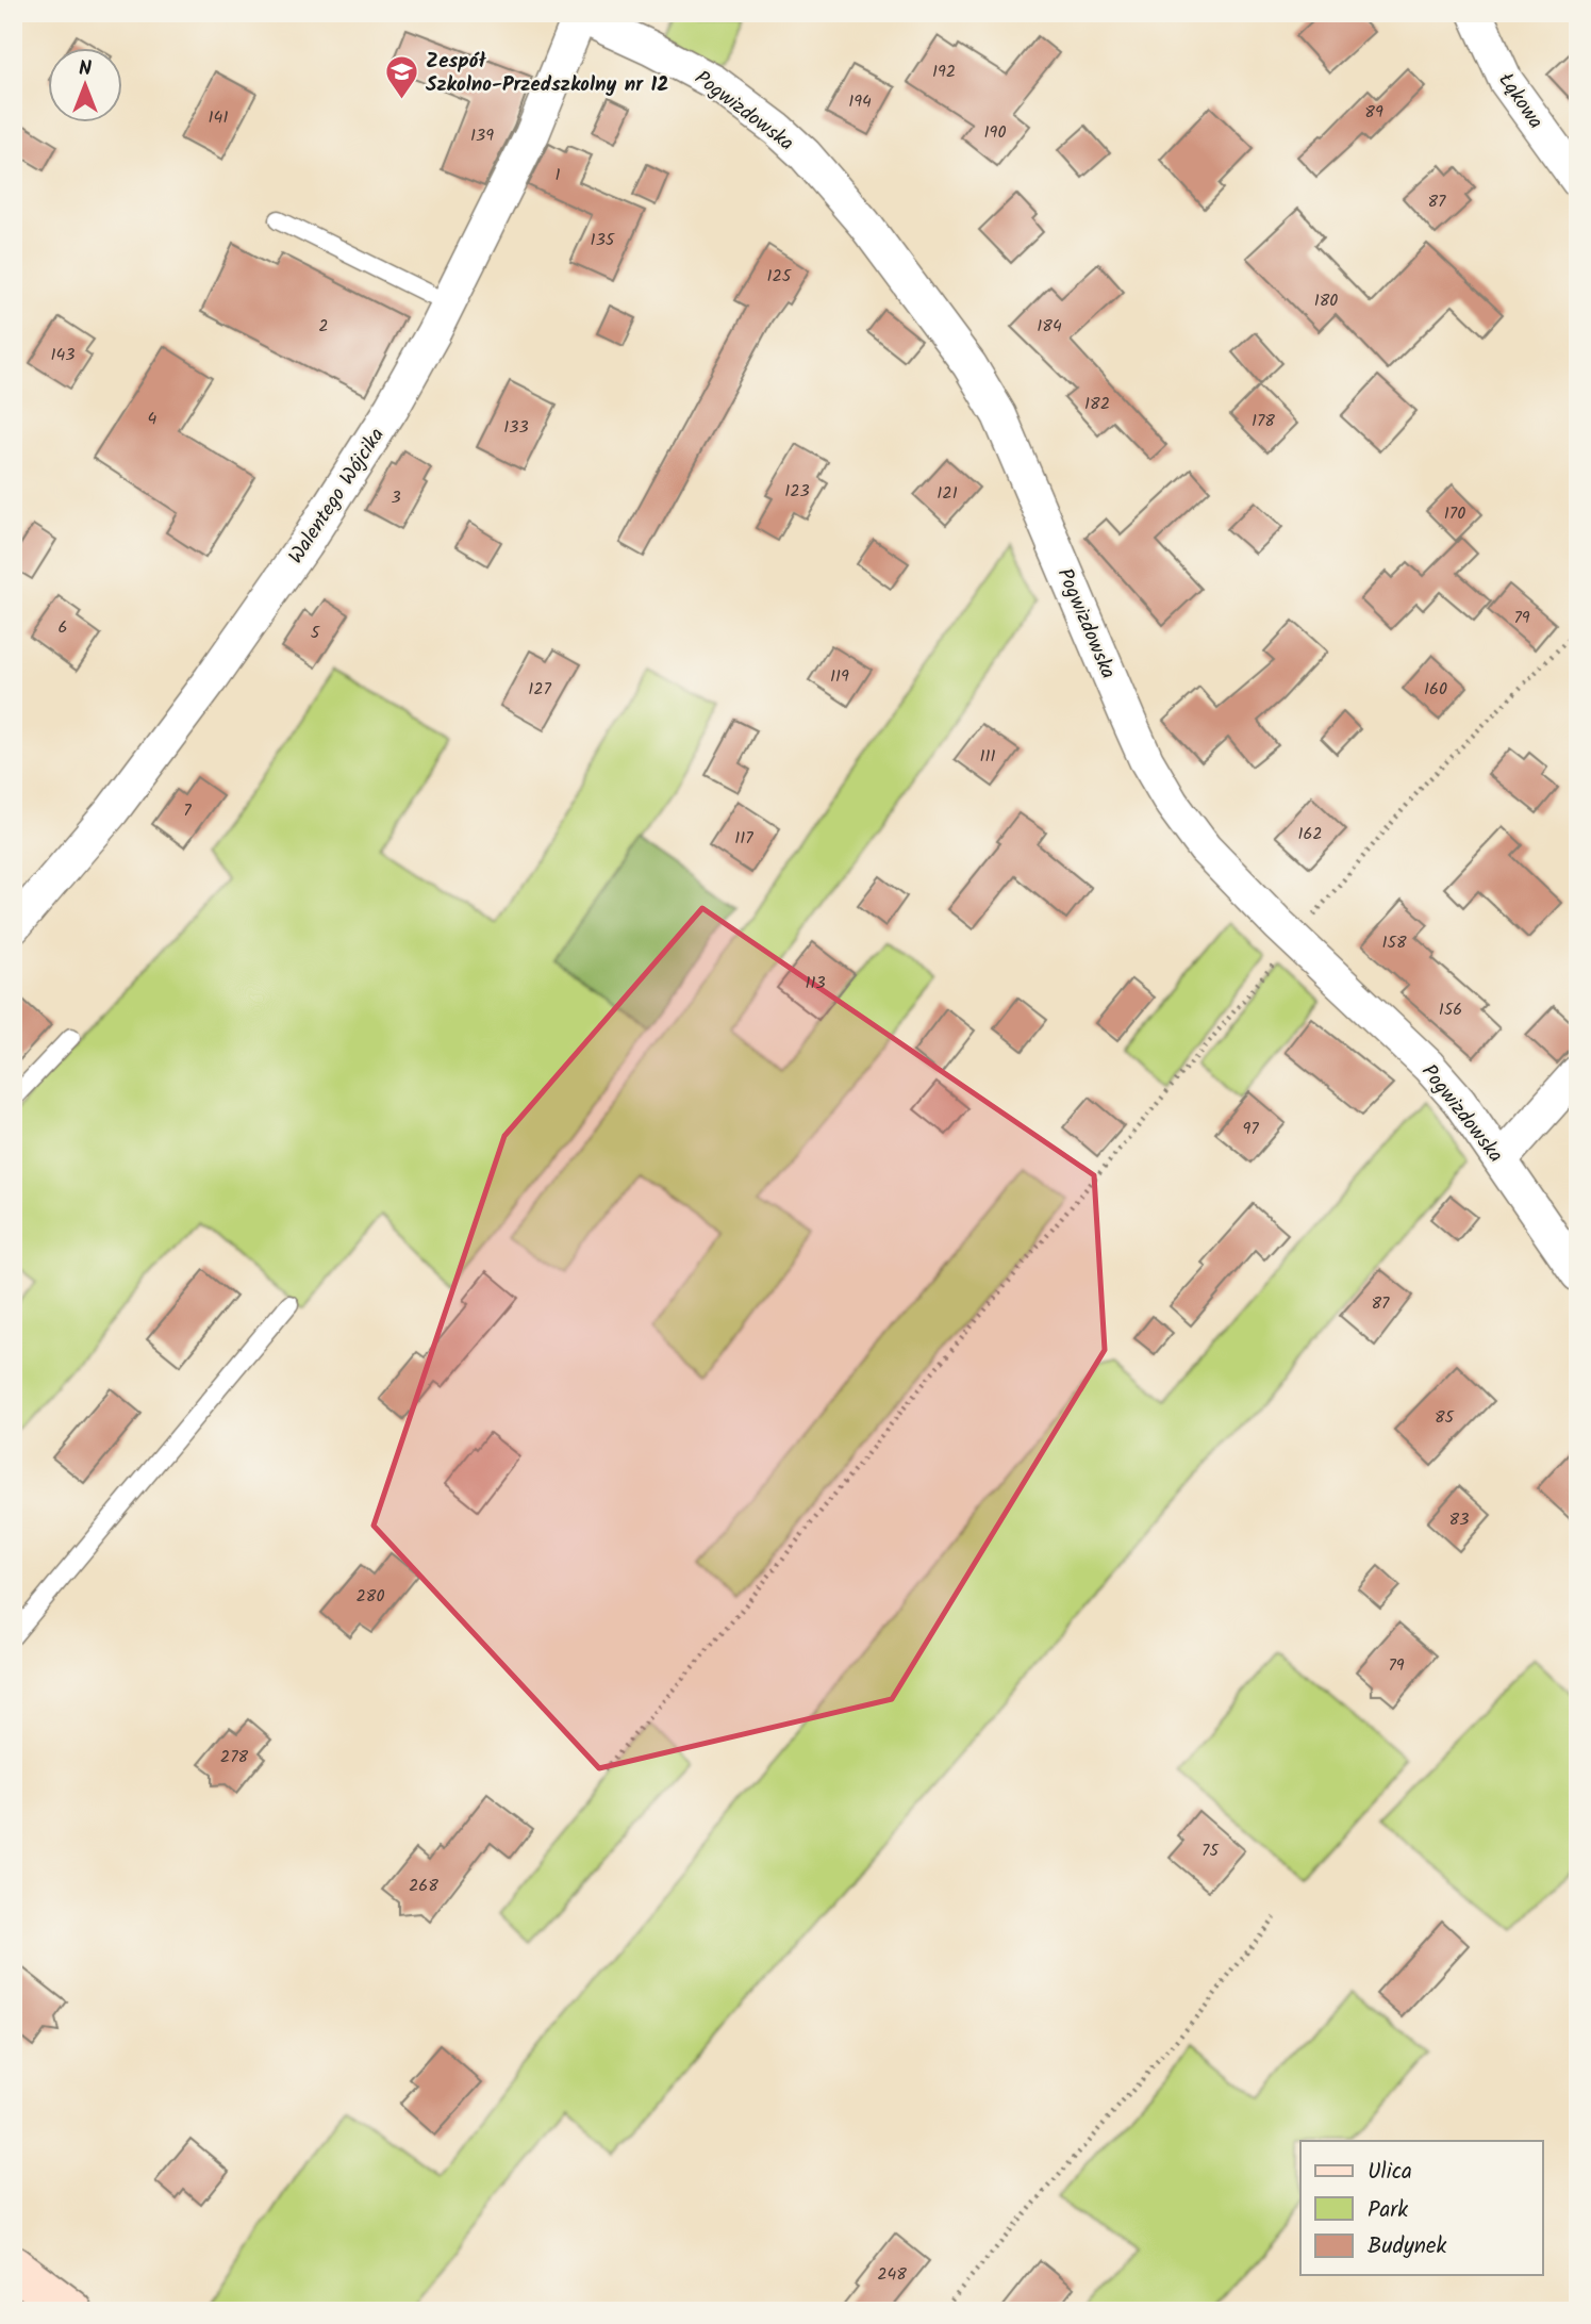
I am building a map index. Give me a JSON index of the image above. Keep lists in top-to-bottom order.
{
  "streets": {
    "street": ["Łąkowa", "Pogwizdowska", "Walentego Wójcika"]
  },
  "crossings": [
    ["Pogwizdowska", "Walentego Wójcika"]
  ],
  "places": {
    "school or university": ["Zespół Szkolno-Przedszkolny nr 12"]
  },
  "house_numbers": [
    "192",
    "194",
    "89",
    "141",
    "190",
    "139",
    "1",
    "87",
    "135",
    "125",
    "180",
    "2",
    "184",
    "143",
    "182",
    "4",
    "178",
    "133",
    "123",
    "121",
    "3",
    "170",
    "79",
    "6",
    "5",
    "119",
    "127",
    "160",
    "111",
    "7",
    "162",
    "117",
    "158",
    "113",
    "156",
    "97",
    "87",
    "85",
    "83",
    "280",
    "79",
    "278",
    "75",
    "268",
    "248"
  ],
  "legend": ["Ulica", "Park", "Budynek"],
  "north": "top"
}
